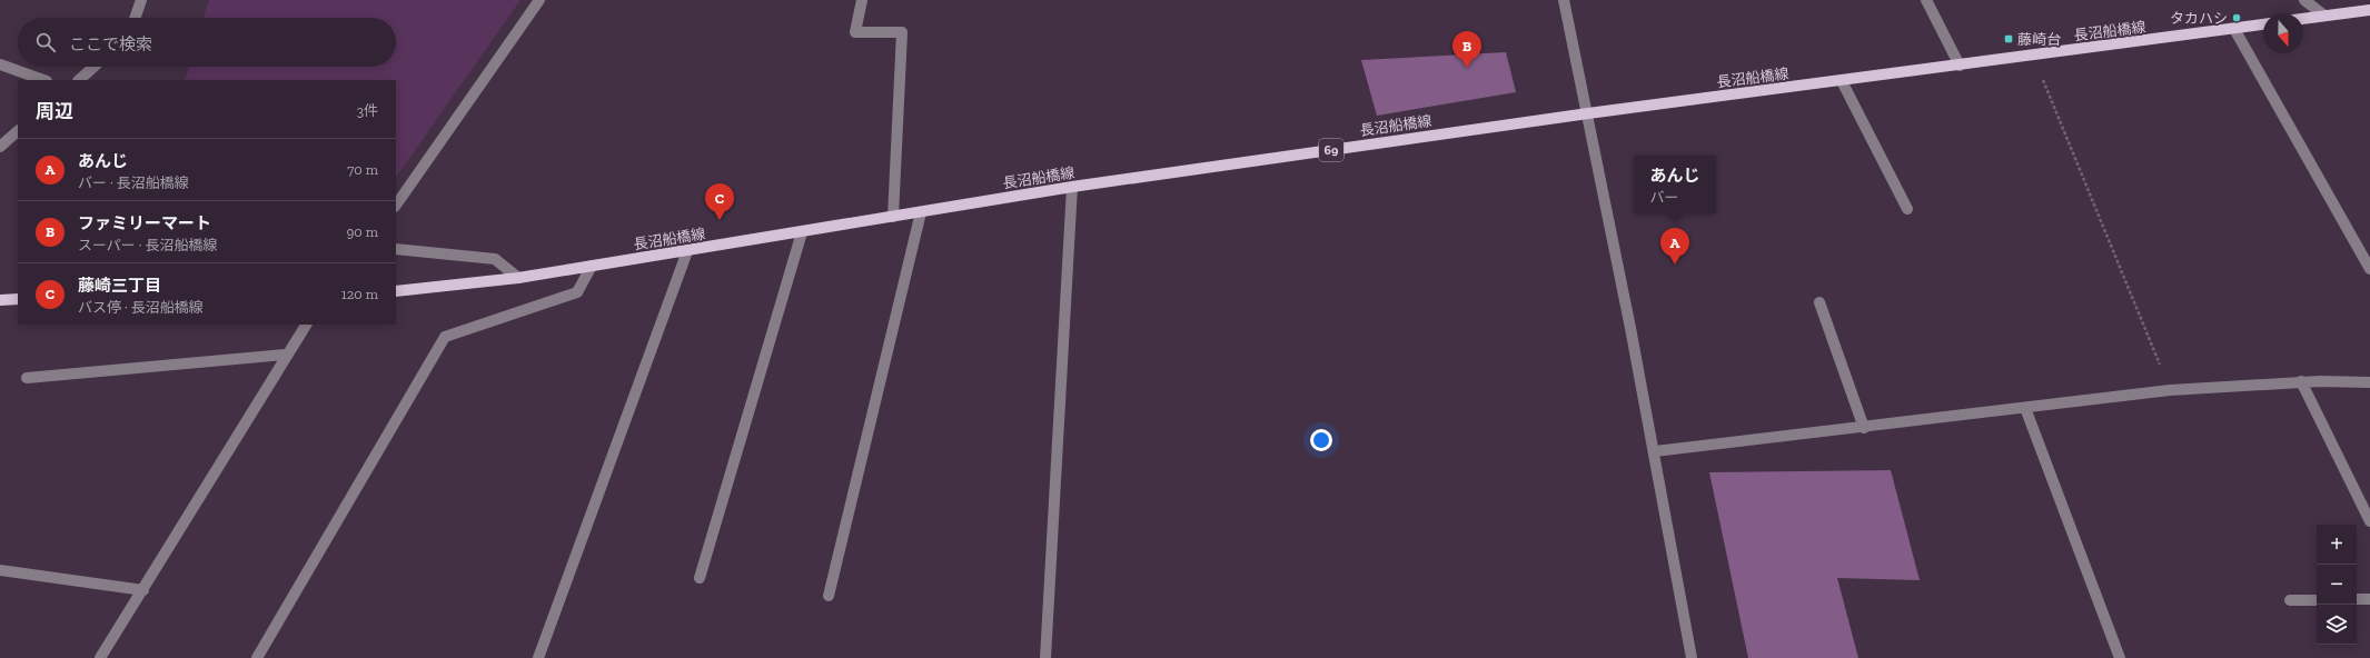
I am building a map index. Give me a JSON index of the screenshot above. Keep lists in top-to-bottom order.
{
  "streets": {
    "main road": ["長沼船橋線", "69"]
  },
  "places": {
    "other": ["タカハシ"],
    "transit": ["藤崎台"]
  },
  "north": "bottom",
  "page": {
    "search": "ここで検索",
    "pins": ["B", "C", "A"],
    "heading": ["周辺", "3件"],
    "list": [
      {
        "mark": "A",
        "name": "あんじ",
        "note": "バー · 長沼船橋線",
        "value": "70 m"
      },
      {
        "mark": "B",
        "name": "ファミリーマート",
        "note": "スーパー · 長沼船橋線",
        "value": "90 m"
      },
      {
        "mark": "C",
        "name": "藤崎三丁目",
        "note": "バス停 · 長沼船橋線",
        "value": "120 m"
      }
    ],
    "popup": ["あんじ", "バー"],
    "map_buttons": ["+", "−"]
  }
}
